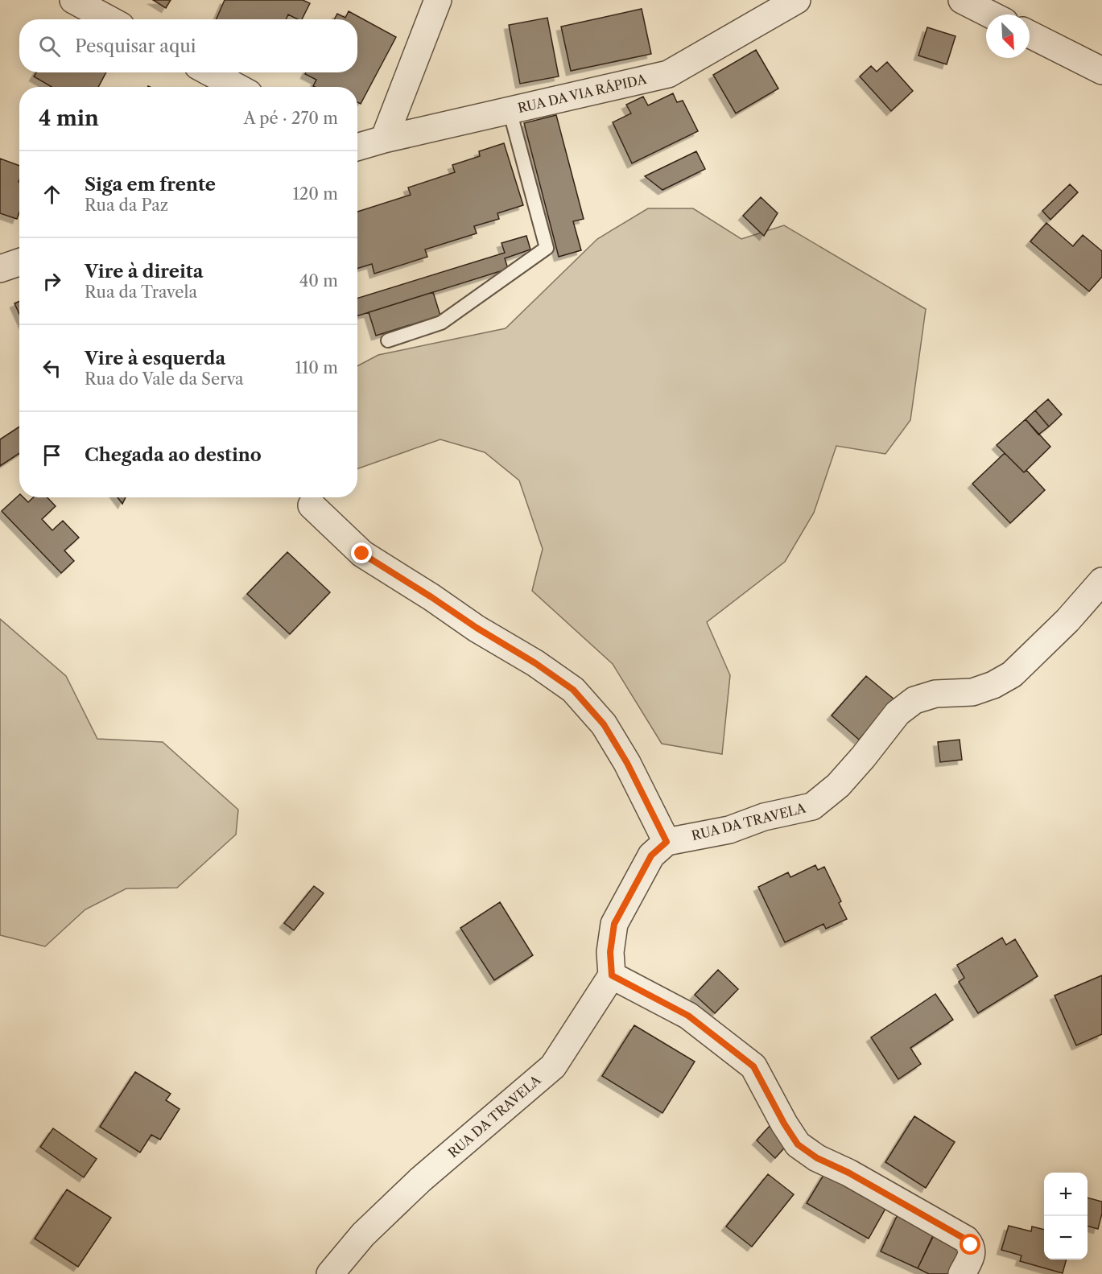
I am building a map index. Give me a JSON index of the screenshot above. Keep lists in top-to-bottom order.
{
  "streets": {
    "street": ["RUA DA VIA RÁPIDA", "RUA DA TRAVELA"]
  },
  "north": "bottom right",
  "page": {
    "search": "Pesquisar aqui",
    "heading": ["4 min", "A pé · 270 m"],
    "list": [
      ["Siga em frente", "Rua da Paz", "120 m"],
      ["Vire à direita", "Rua da Travela", "40 m"],
      ["Vire à esquerda", "Rua do Vale da Serva", "110 m"],
      "Chegada ao destino"
    ],
    "map_buttons": ["+", "−"]
  }
}
